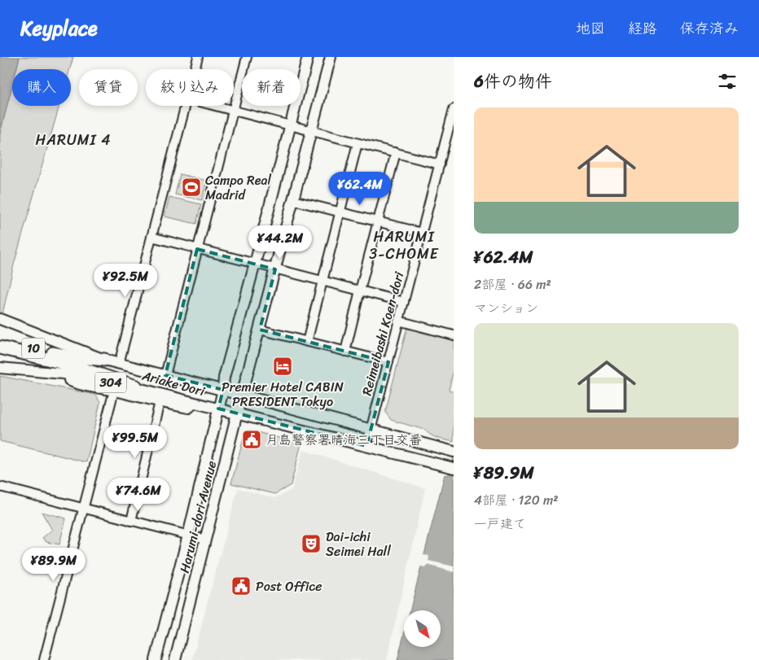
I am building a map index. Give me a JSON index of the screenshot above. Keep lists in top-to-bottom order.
{
  "streets": {
    "highway": ["10"],
    "main road": ["304", "Ariake Dori", "Harumi-dori Avenue"],
    "street": ["Reimeibashi Koen-dori"]
  },
  "crossings": [
    ["Reimeibashi Koen-dori", "304"],
    ["10", "Ariake Dori"],
    ["304", "Ariake Dori"],
    ["304", "Harumi-dori Avenue"],
    ["Ariake Dori", "Harumi-dori Avenue"]
  ],
  "districts": ["HARUMI 4", "HARUMI 3-CHOME"],
  "places": {
    "sports": ["Campo Real Madrid"],
    "hotel": ["Premier Hotel CABIN PRESIDENT Tokyo"],
    "public building": ["月島警察署晴海三丁目交番", "Post Office"],
    "theatre": ["Dai-ichi Seimei Hall"]
  },
  "north": "bottom right",
  "page": {
    "header": "Keyplace",
    "nav": ["地図", "経路", "保存済み"],
    "heading": "6件の物件",
    "chip": [
      "購入",
      "賃貸",
      "絞り込み",
      "新着"
    ],
    "list": [
      {
        "name": "¥62.4M",
        "note": "2部屋 · 66 m² · マンション"
      },
      {
        "name": "¥89.9M",
        "note": "4部屋 · 120 m² · 一戸建て"
      }
    ],
    "price": [
      "¥62.4M",
      "¥44.2M",
      "¥92.5M",
      "¥99.5M",
      "¥74.6M",
      "¥89.9M"
    ]
  }
}
